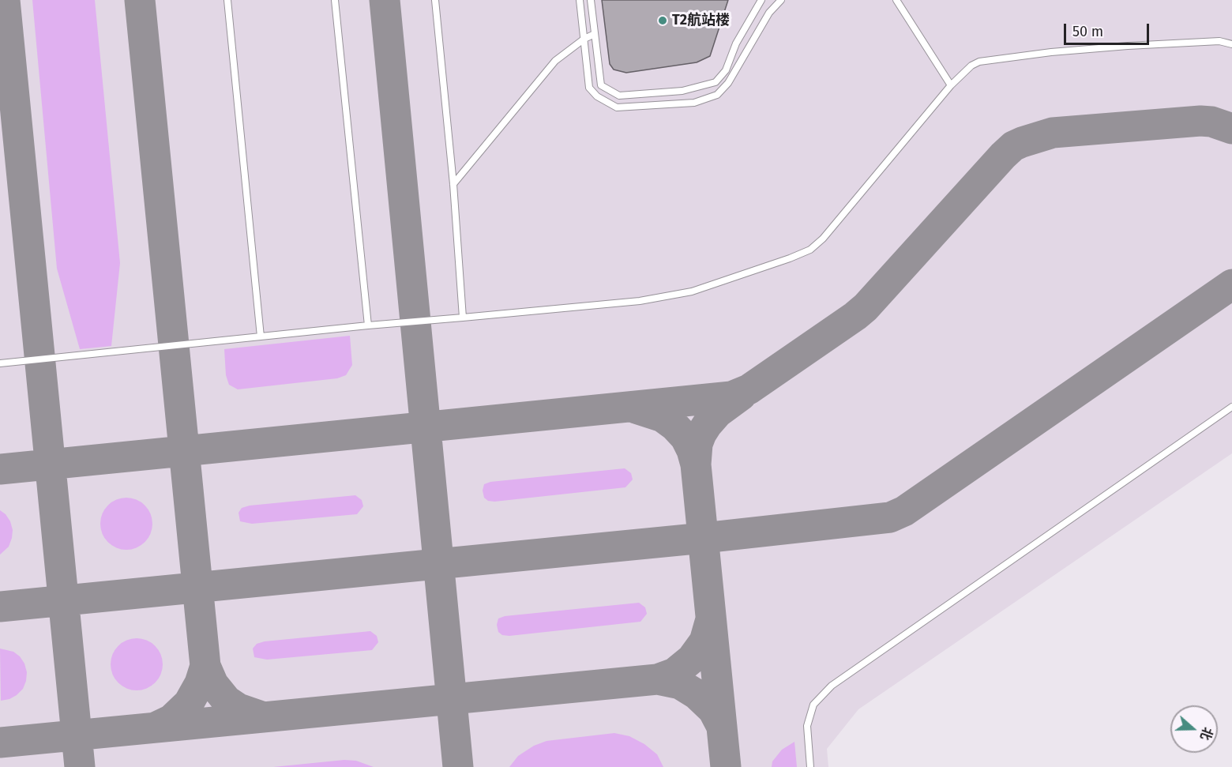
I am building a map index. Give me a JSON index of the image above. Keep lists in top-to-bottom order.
{
  "places": ["T2航站楼"],
  "scale_bar": "50 m",
  "north": "right"
}
